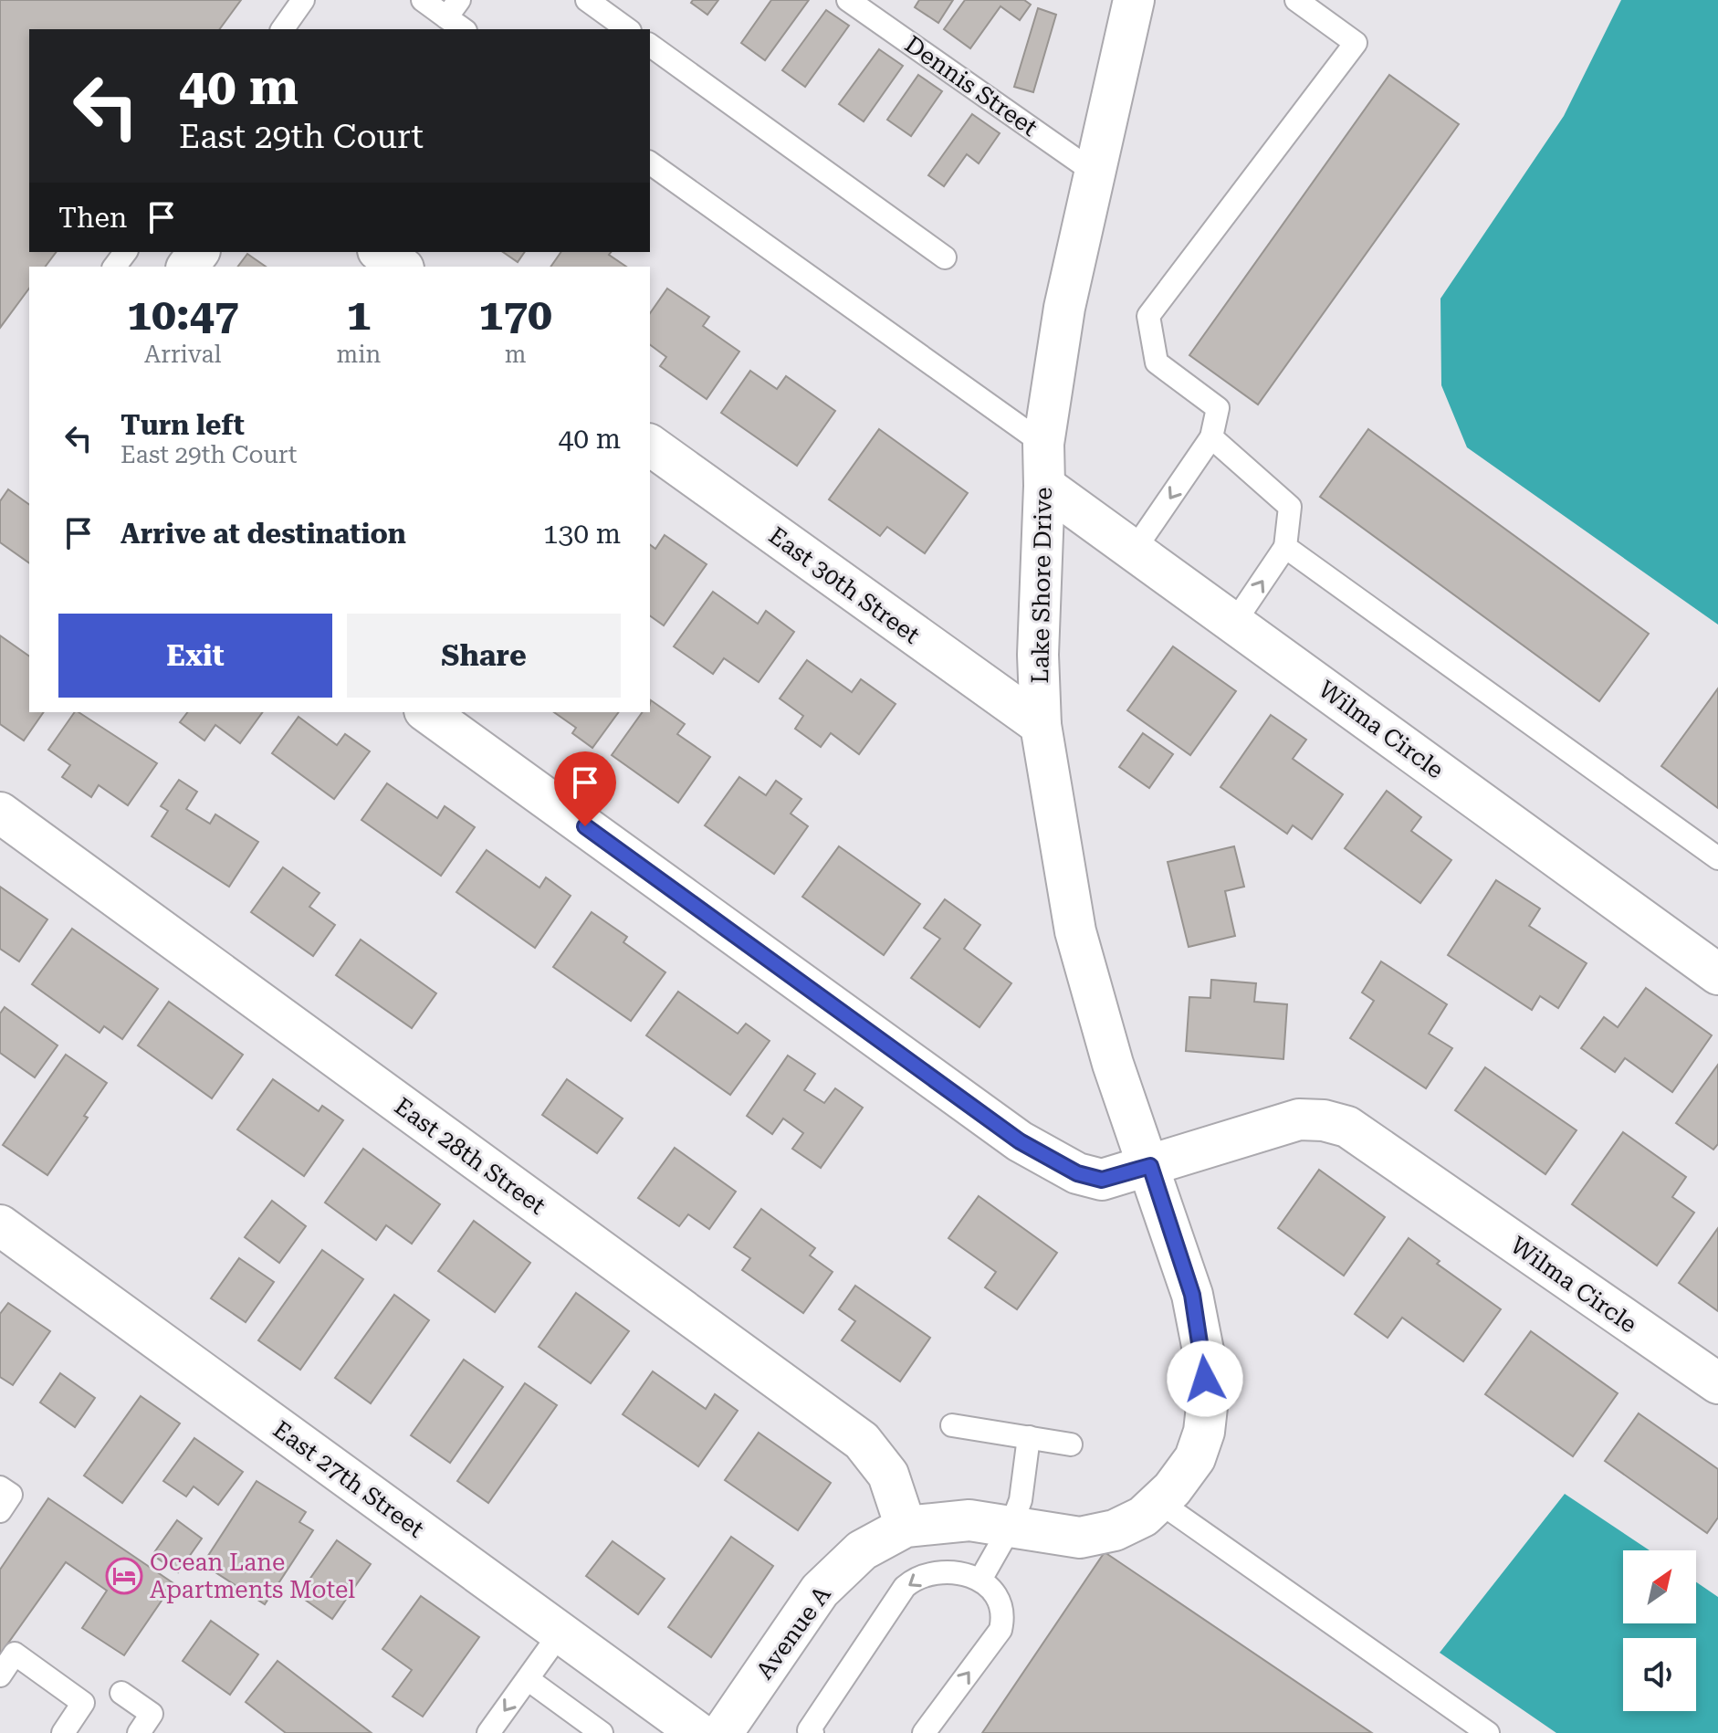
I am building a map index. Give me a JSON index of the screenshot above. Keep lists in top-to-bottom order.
{
  "streets": {
    "street": [
      "East 30th Street",
      "Lake Shore Drive",
      "Wilma Circle",
      "East 28th Street",
      "East 27th Street",
      "Avenue A"
    ],
    "lane": ["Dennis Street"]
  },
  "crossings": [
    ["Dennis Street", "Lake Shore Drive"],
    ["East 30th Street", "Lake Shore Drive"],
    ["Lake Shore Drive", "Wilma Circle"],
    ["Lake Shore Drive", "Avenue A"],
    ["Wilma Circle", "Avenue A"],
    ["East 28th Street", "Avenue A"],
    ["East 27th Street", "Avenue A"]
  ],
  "places": {
    "hotel": ["Ocean Lane Apartments Motel"]
  },
  "north": "top right",
  "page": {
    "turn": ["40 m", "East 29th Court"],
    "then": "Then",
    "eta": [
      "10:47",
      "Arrival",
      "1",
      "min",
      "170",
      "m"
    ],
    "list": [
      {
        "name": "Turn left",
        "note": "East 29th Court",
        "value": "40 m"
      },
      {
        "name": "Arrive at destination",
        "value": "130 m"
      }
    ],
    "buttons": ["Exit", "Share"]
  }
}
